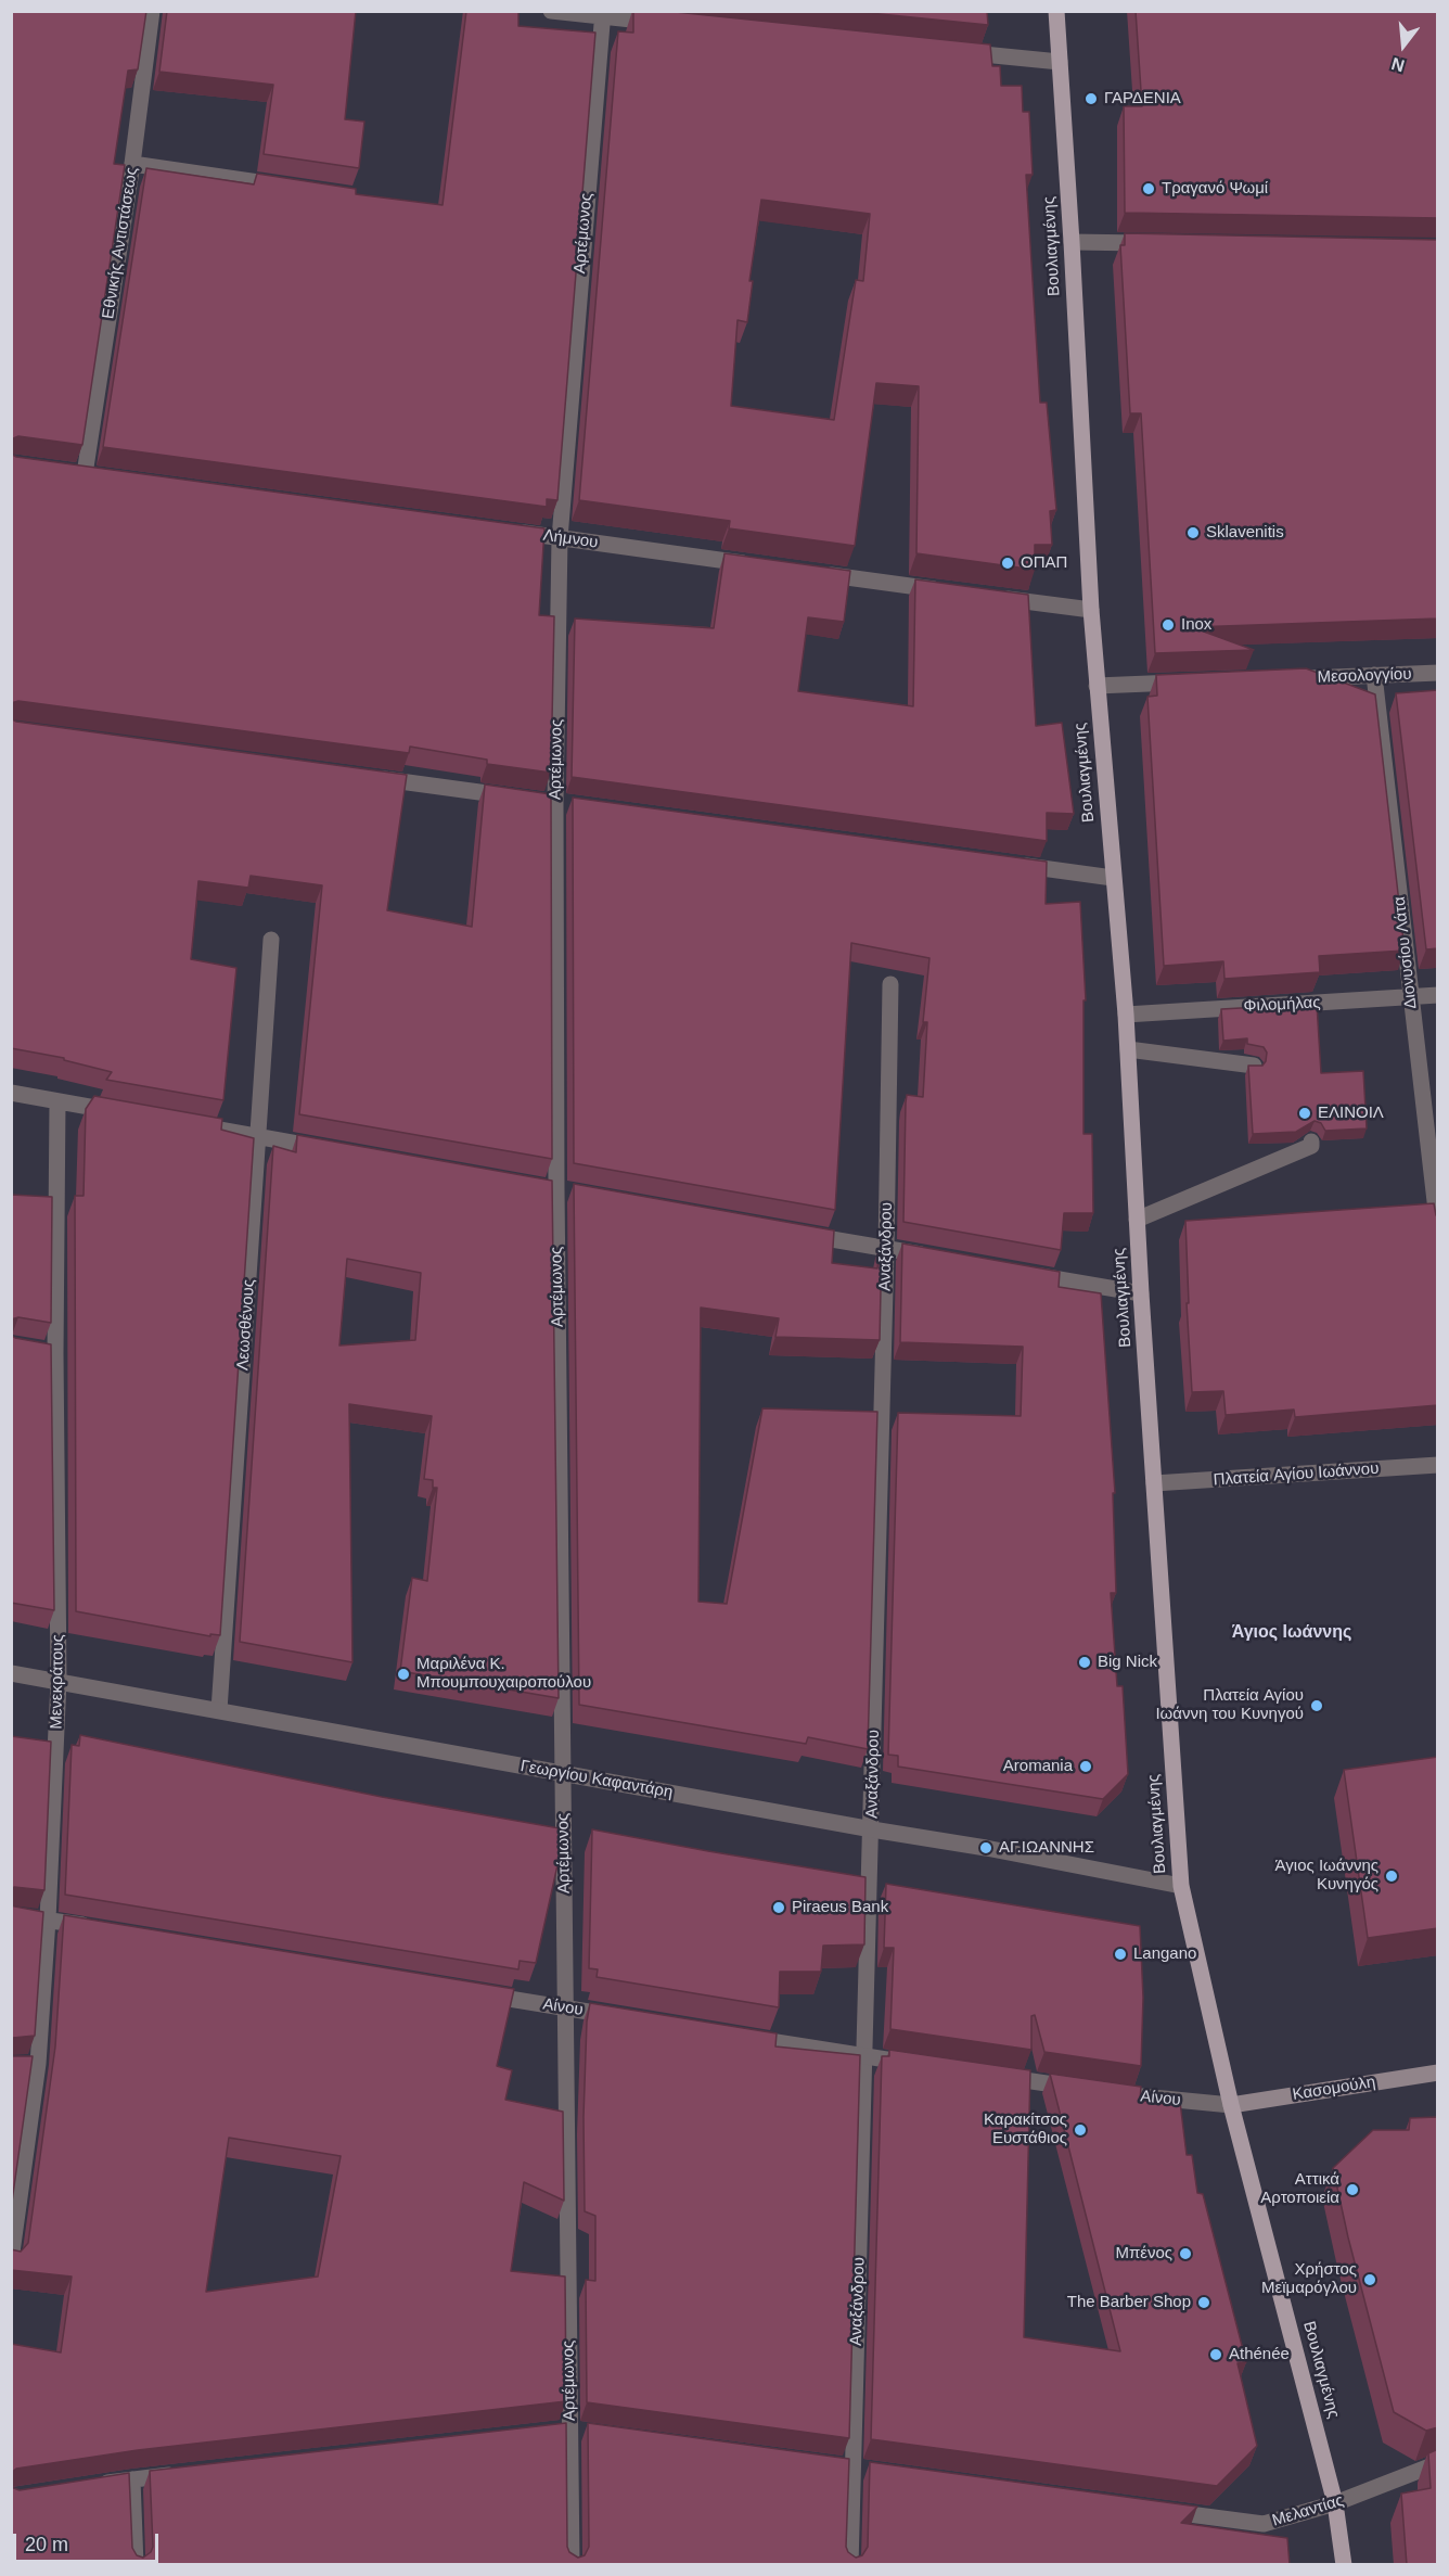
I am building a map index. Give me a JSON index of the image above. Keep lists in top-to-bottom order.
{
  "streets": {
    "main road": ["Βουλιαγμένης", "Κασομούλη"],
    "street": [
      "Αρτέμωνος",
      "Εθνικής Αντιστάσεως",
      "Λήμνου",
      "Μεσολογγίου",
      "Διονυσίου Λάτα",
      "Φιλομήλας",
      "Αναξάνδρου",
      "Λεωσθένους",
      "Πλατεία Αγίου Ιωάννου",
      "Μενεκράτους",
      "Γεωργίου Καφαντάρη",
      "Αίνου",
      "Μελαντίας"
    ]
  },
  "crossings": [
    ["Αρτέμωνος", "Λήμνου"],
    ["Αρτέμωνος", "Γεωργίου Καφαντάρη"],
    ["Αρτέμωνος", "Αίνου"],
    ["Βουλιαγμένης", "Φιλομήλας"],
    ["Βουλιαγμένης", "Πλατεία Αγίου Ιωάννου"],
    ["Βουλιαγμένης", "Γεωργίου Καφαντάρη"],
    ["Βουλιαγμένης", "Αίνου"],
    ["Βουλιαγμένης", "Κασομούλη"],
    ["Βουλιαγμένης", "Μελαντίας"],
    ["Μεσολογγίου", "Διονυσίου Λάτα"],
    ["Διονυσίου Λάτα", "Φιλομήλας"],
    ["Αναξάνδρου", "Γεωργίου Καφαντάρη"],
    ["Λεωσθένους", "Γεωργίου Καφαντάρη"],
    ["Μενεκράτους", "Γεωργίου Καφαντάρη"],
    ["Αίνου", "Κασομούλη"]
  ],
  "districts": ["Άγιος Ιωάννης"],
  "places": [
    "ΓΑΡΔΕΝΙΑ",
    "Τραγανό Ψωμί",
    "Sklavenitis",
    "ΟΠΑΠ",
    "Inox",
    "ΕΛΙΝΟΙΛ",
    "Big Nick",
    "Μαριλένα Κ. Μπουμπουχαιροπούλου",
    "Πλατεία Αγίου Ιωάννη του Κυνηγού",
    "Aromania",
    "ΑΓ.ΙΩΑΝΝΗΣ",
    "Άγιος Ιωάννης Κυνηγός",
    "Piraeus Bank",
    "Langano",
    "Καρακίτσος Ευστάθιος",
    "Αττικά Αρτοποιεία",
    "Μπένος",
    "Χρήστος Μεϊμαρόγλου",
    "The Barber Shop",
    "Athénée"
  ],
  "scale_bar": "20 m",
  "north": "bottom"
}
